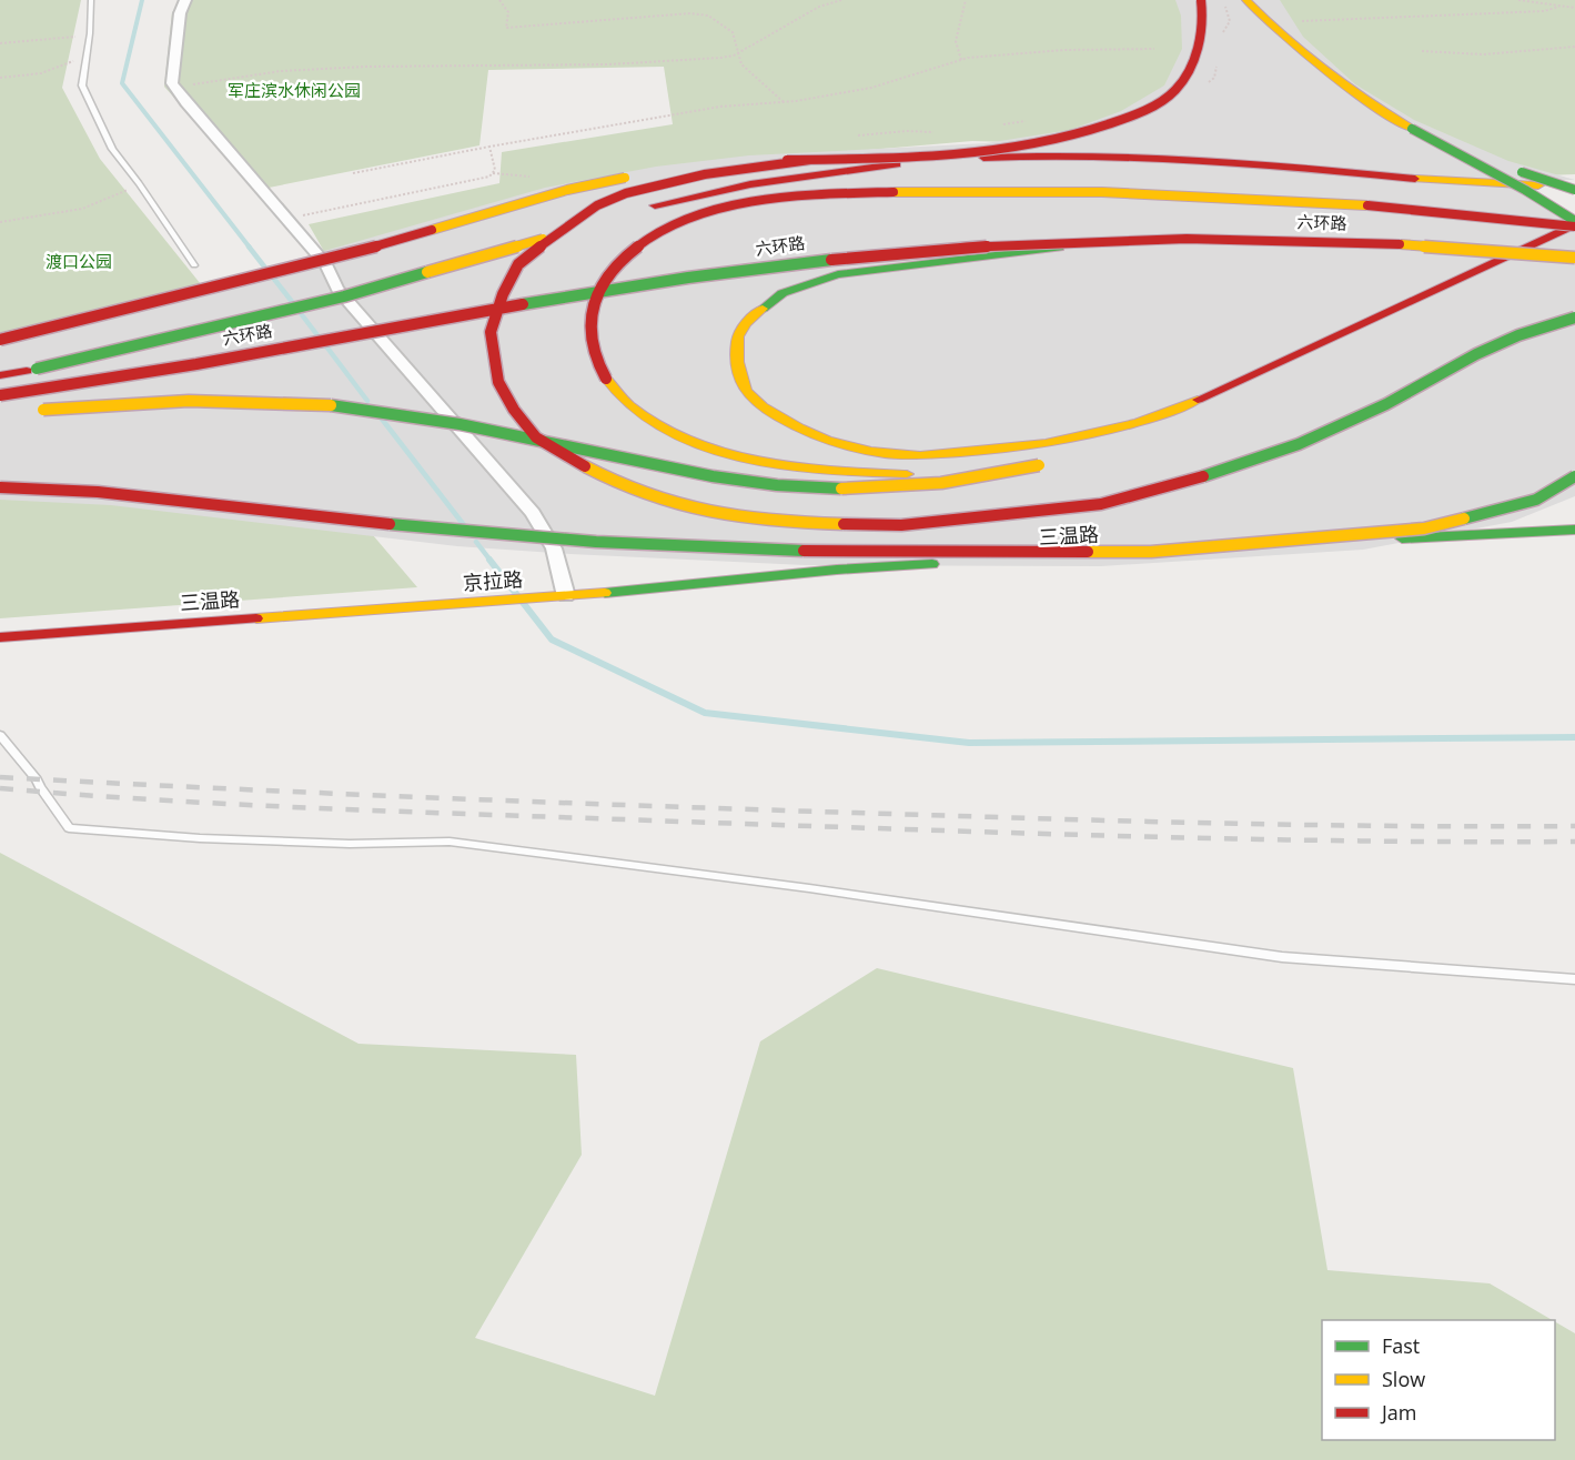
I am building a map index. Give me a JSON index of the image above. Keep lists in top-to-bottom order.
{
  "streets": {
    "highway": ["六环路", "三温路", "京拉路"]
  },
  "crossings": [
    ["三温路", "京拉路"]
  ],
  "parks": ["军庄滨水休闲公园", "渡口公园"],
  "legend": ["Fast", "Slow", "Jam"]
}
